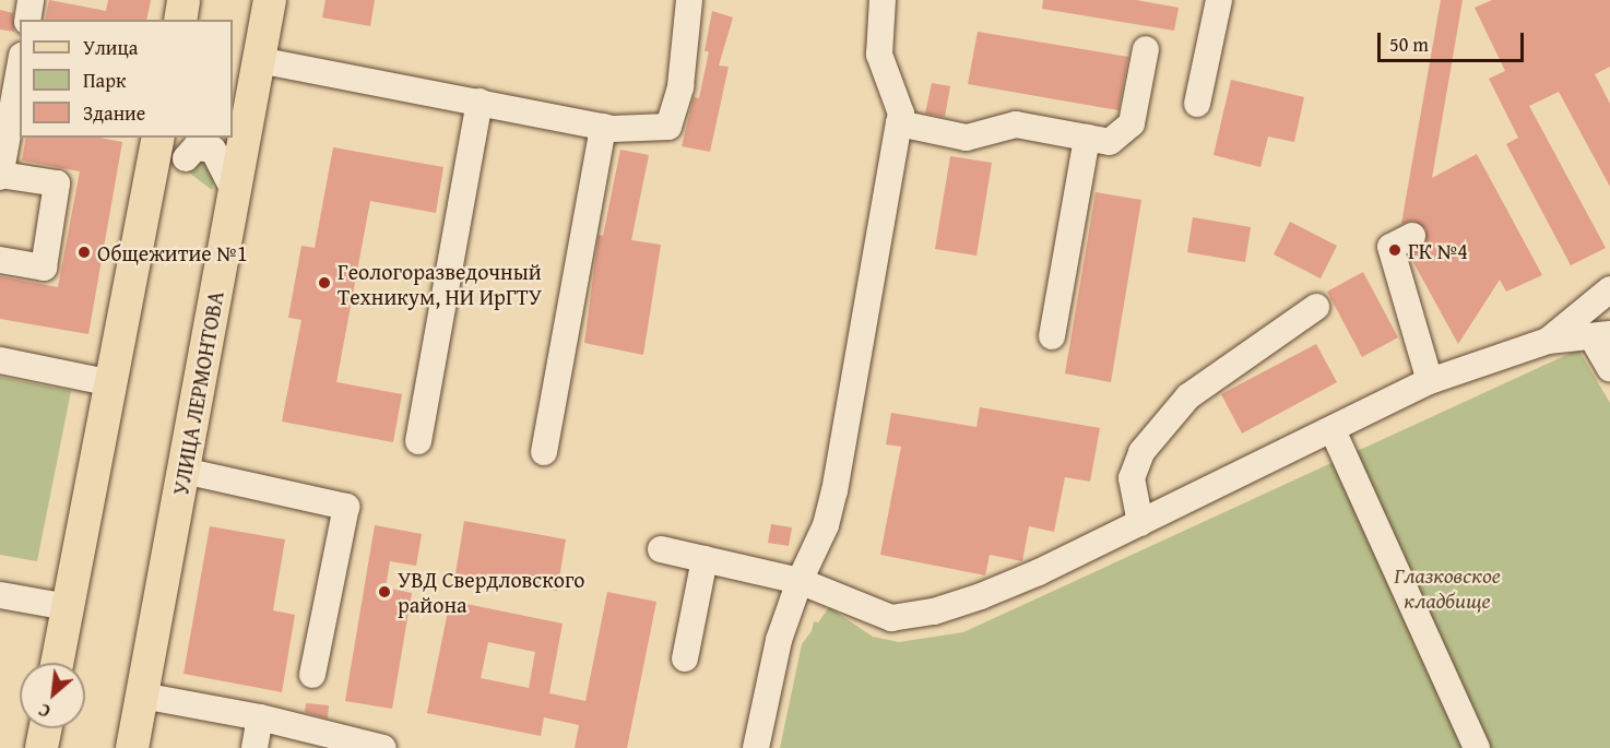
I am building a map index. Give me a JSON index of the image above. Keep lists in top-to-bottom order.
{
  "streets": {
    "main road": ["УЛИЦА ЛЕРМОНТОВА"]
  },
  "parks": ["Глазковское кладбище"],
  "places": [
    "ГК №4",
    "Общежитие №1",
    "Геологоразведочный Техникум, НИ ИрГТУ",
    "УВД Свердловского района"
  ],
  "legend": ["Улица", "Парк", "Здание"],
  "scale_bar": "50 m",
  "north": "bottom left"
}
